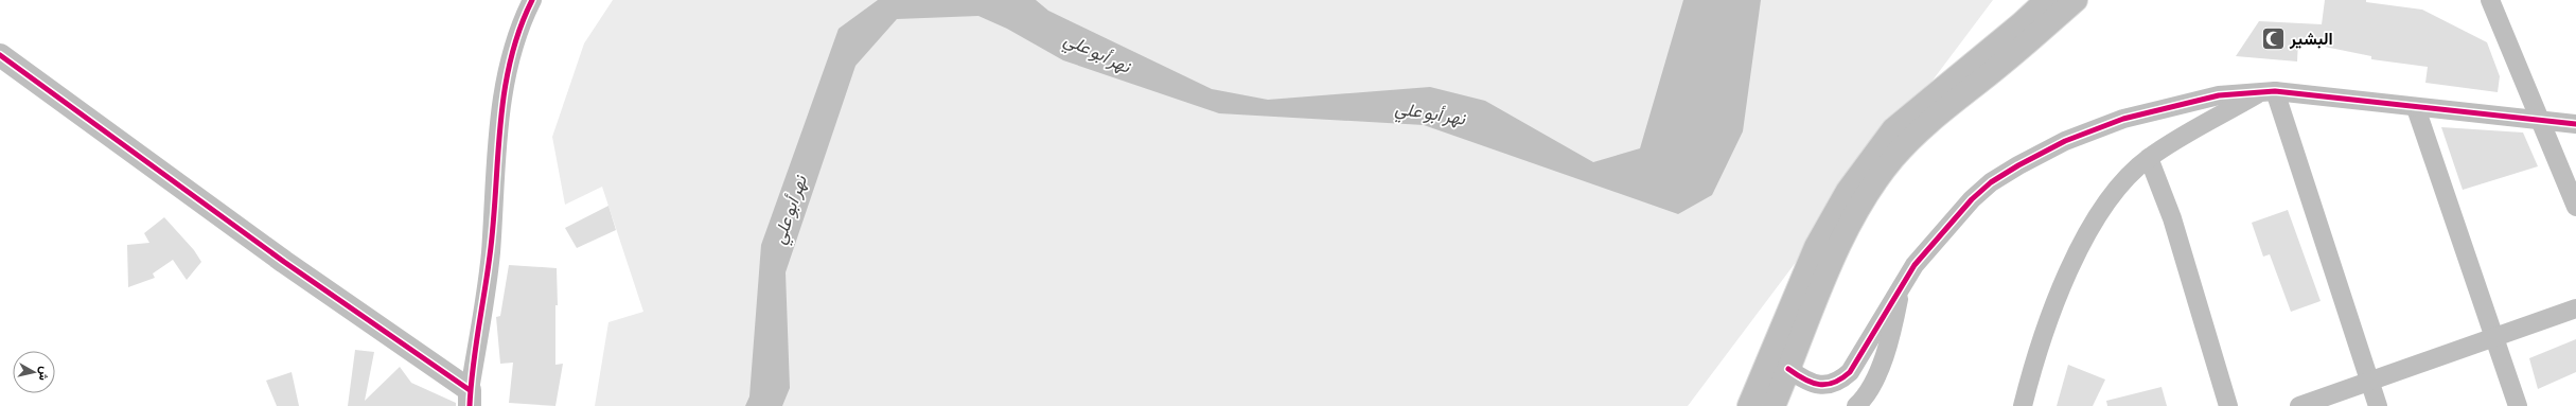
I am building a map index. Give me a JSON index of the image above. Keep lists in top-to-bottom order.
{
  "water": ["نهر أبو علي"],
  "places": {
    "mosque": ["البشير"]
  },
  "north": "right"
}
